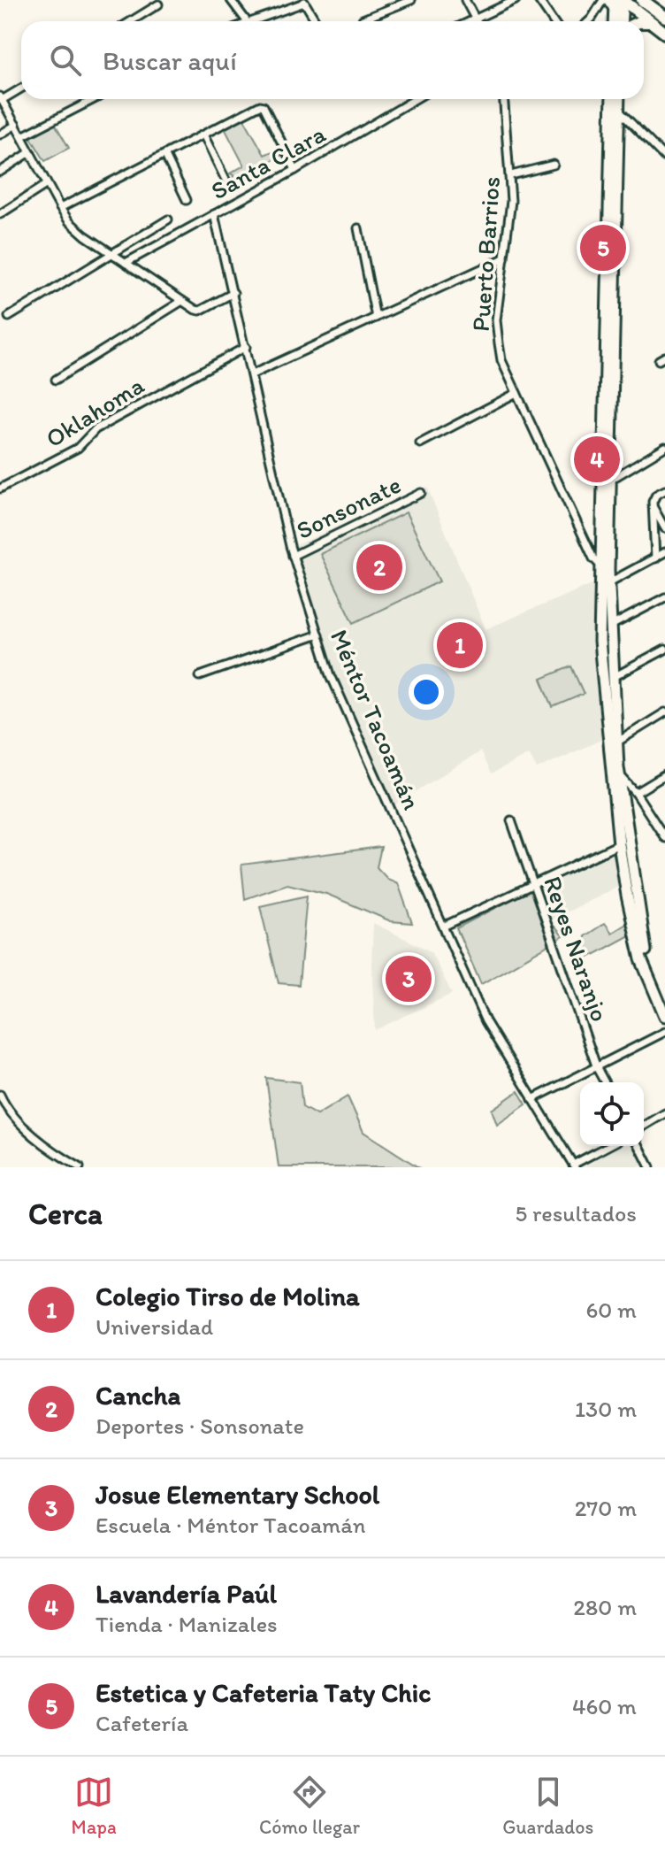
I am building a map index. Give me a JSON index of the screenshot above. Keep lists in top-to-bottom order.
{
  "streets": {
    "street": [
      "Santa Clara",
      "Puerto Barrios",
      "Oklahoma",
      "Sonsonate",
      "Méntor Tacoamán",
      "Reyes Naranjo"
    ]
  },
  "crossings": [
    ["Santa Clara", "Méntor Tacoamán"],
    ["Oklahoma", "Méntor Tacoamán"],
    ["Sonsonate", "Méntor Tacoamán"]
  ],
  "page": {
    "search": "Buscar aquí",
    "pins": [
      "5",
      "4",
      "2",
      "1",
      "3"
    ],
    "heading": ["Cerca", "5 resultados"],
    "list": [
      {
        "mark": "1",
        "name": "Colegio Tirso de Molina",
        "note": "Universidad",
        "value": "60 m"
      },
      {
        "mark": "2",
        "name": "Cancha",
        "note": "Deportes · Sonsonate",
        "value": "130 m"
      },
      {
        "mark": "3",
        "name": "Josue Elementary School",
        "note": "Escuela · Méntor Tacoamán",
        "value": "270 m"
      },
      {
        "mark": "4",
        "name": "Lavandería Paúl",
        "note": "Tienda · Manizales",
        "value": "280 m"
      },
      {
        "mark": "5",
        "name": "Estetica y Cafeteria Taty Chic",
        "note": "Cafetería",
        "value": "460 m"
      }
    ],
    "nav": ["Mapa", "Cómo llegar", "Guardados"]
  }
}
